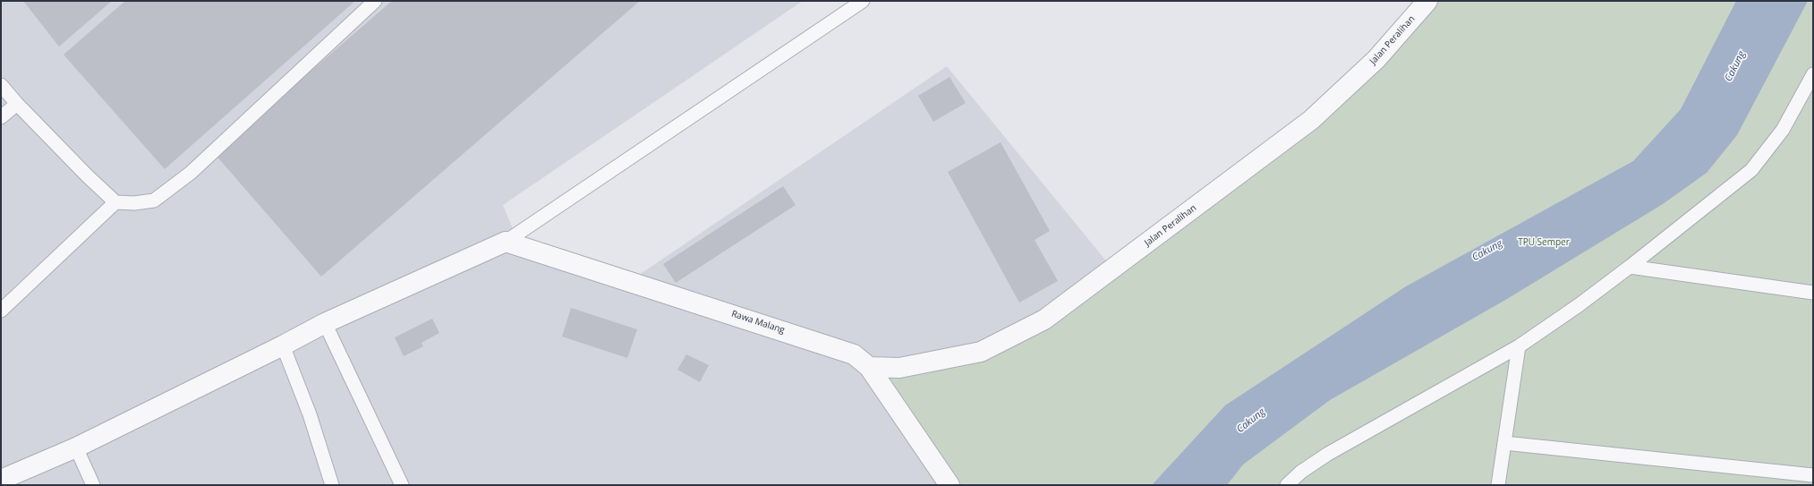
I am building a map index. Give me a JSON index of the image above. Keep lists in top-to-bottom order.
{
  "streets": {
    "street": ["Jalan Peralihan", "Rawa Malang"]
  },
  "crossings": [
    ["Jalan Peralihan", "Rawa Malang"]
  ],
  "water": ["Cakung"],
  "parks": ["TPU Semper"]
}
